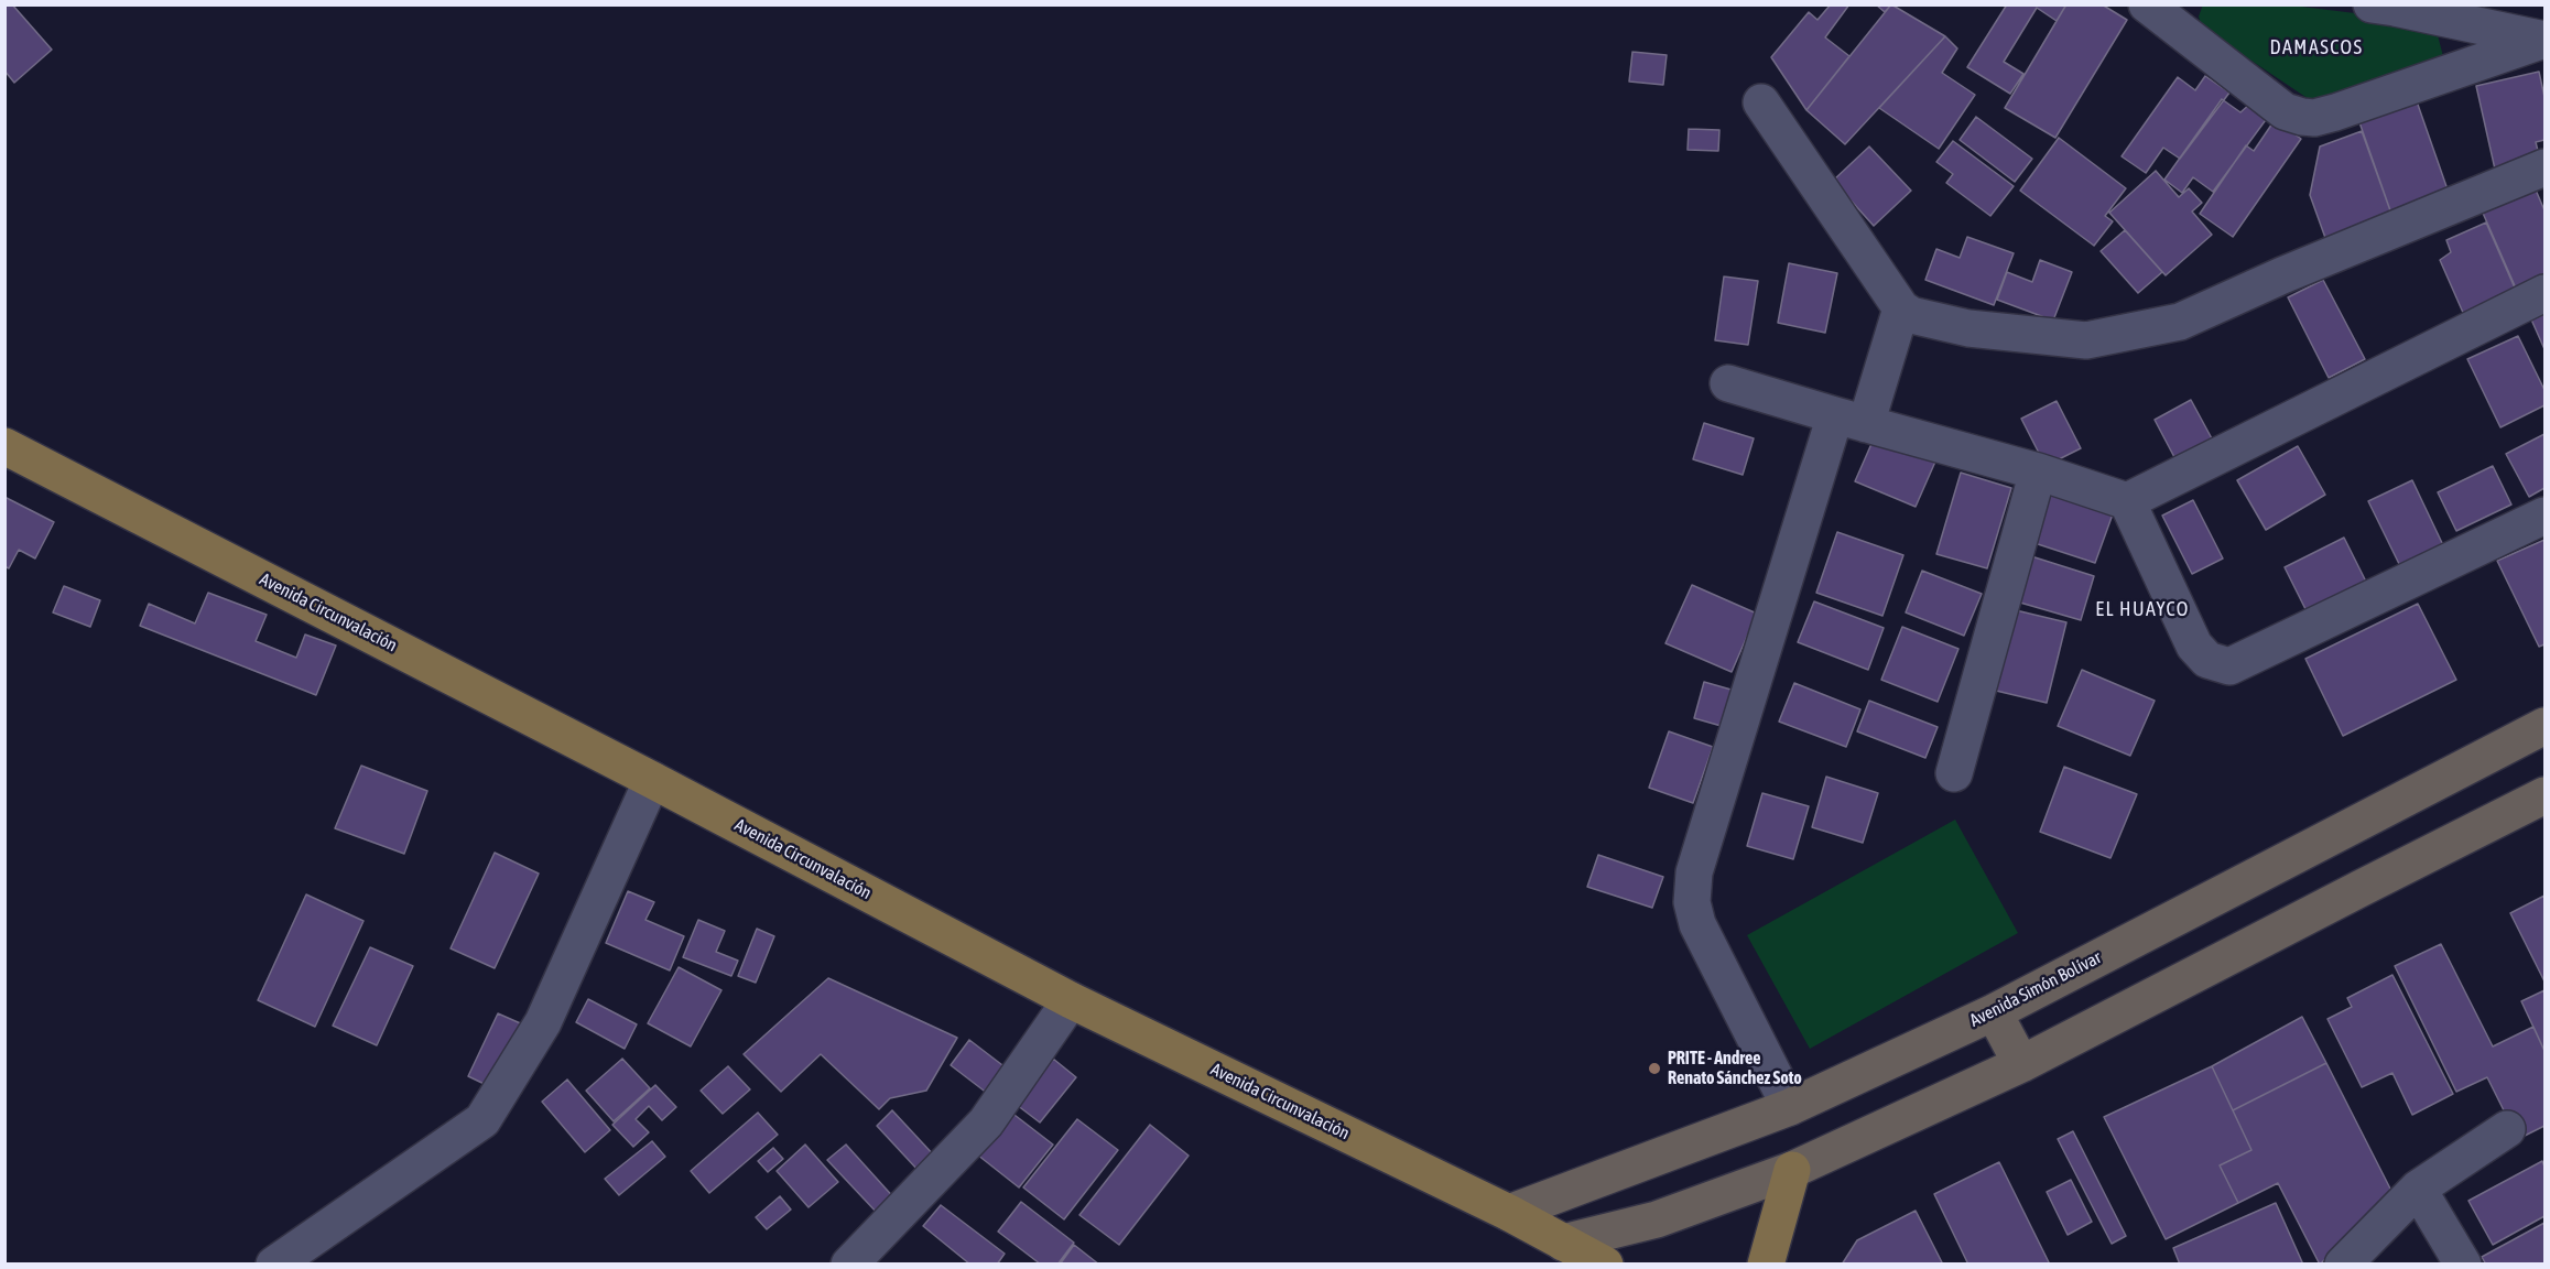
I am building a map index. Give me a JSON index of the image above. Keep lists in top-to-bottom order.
{
  "streets": {
    "main road": ["Avenida Circunvalación", "Avenida Simón Bolívar"]
  },
  "crossings": [
    ["Avenida Circunvalación", "Avenida Simón Bolívar"]
  ],
  "districts": ["DAMASCOS", "EL HUAYCO"],
  "places": ["PRITE - Andree Renato Sánchez Soto"]
}
